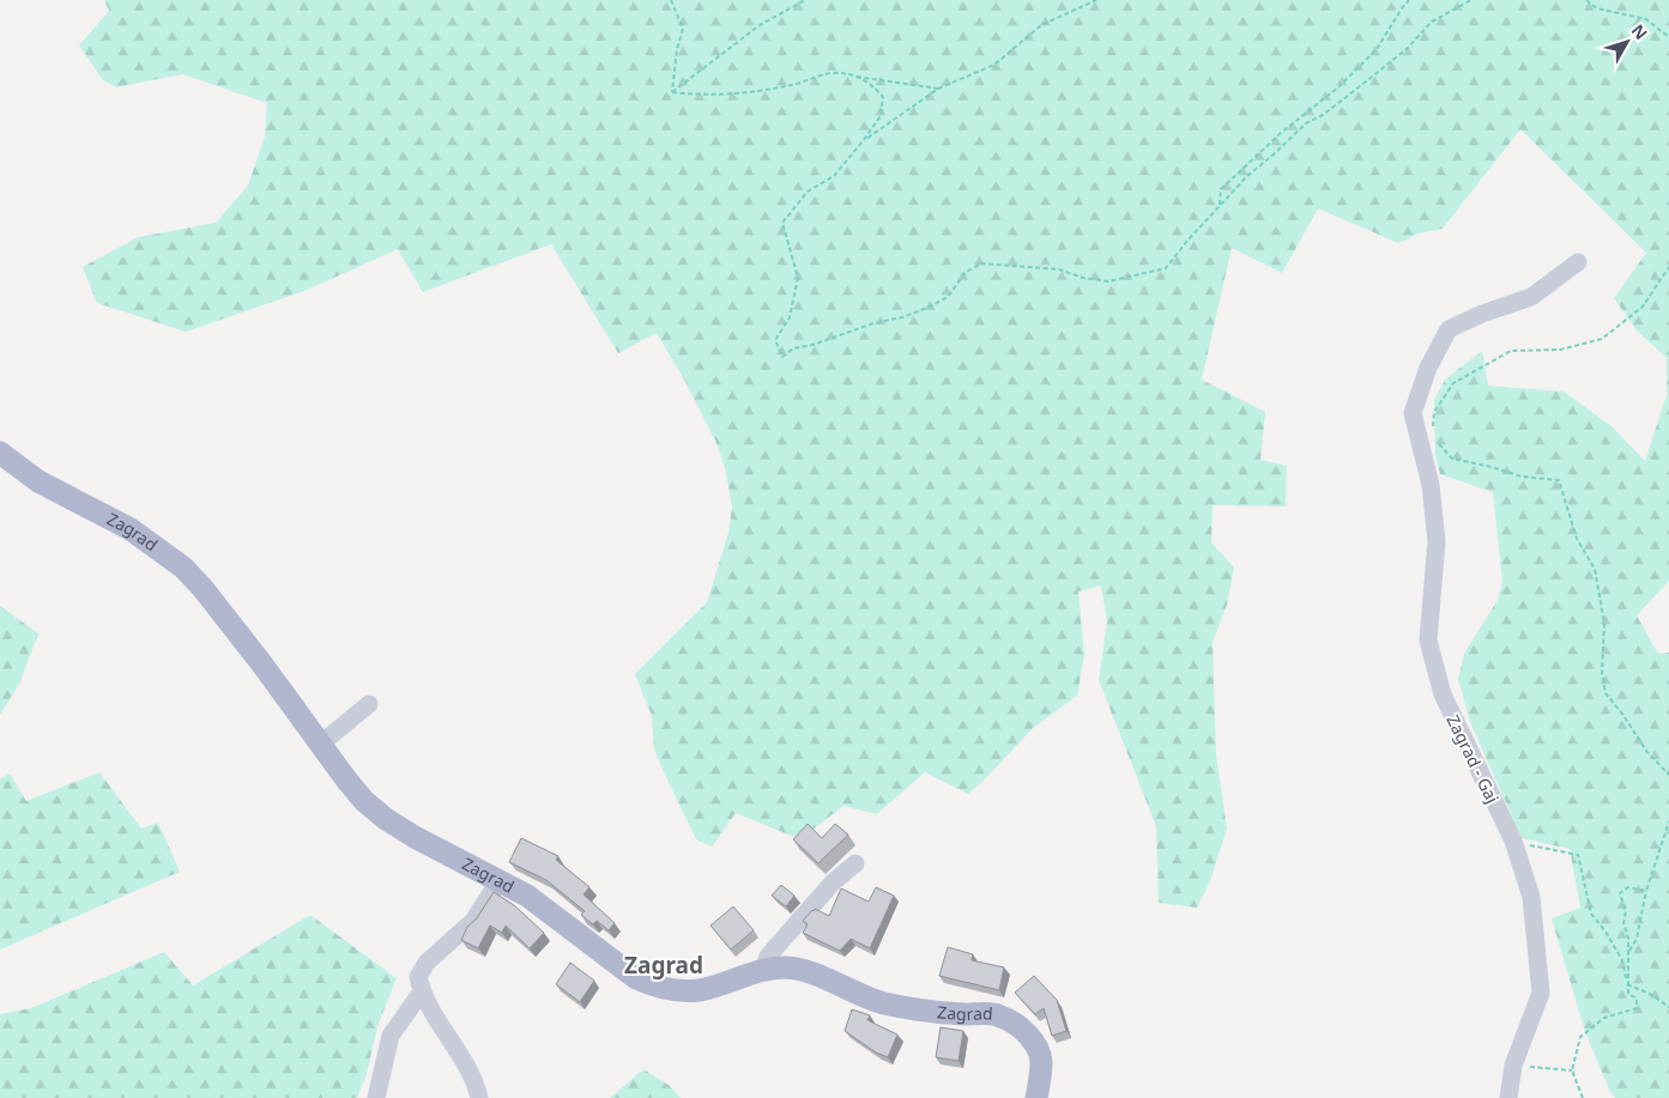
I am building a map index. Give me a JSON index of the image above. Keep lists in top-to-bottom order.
{
  "streets": {
    "main road": ["Zagrad"],
    "street": ["Zagrad - Gaj"]
  },
  "districts": ["Zagrad"],
  "north": "top right"
}
